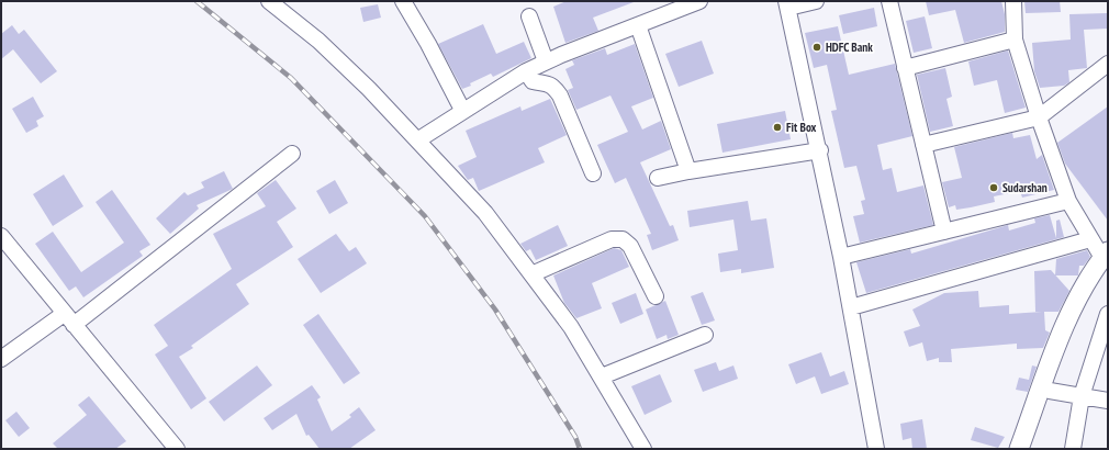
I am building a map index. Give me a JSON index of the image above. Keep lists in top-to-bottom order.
{
  "places": ["HDFC Bank", "Fit Box", "Sudarshan"]
}
